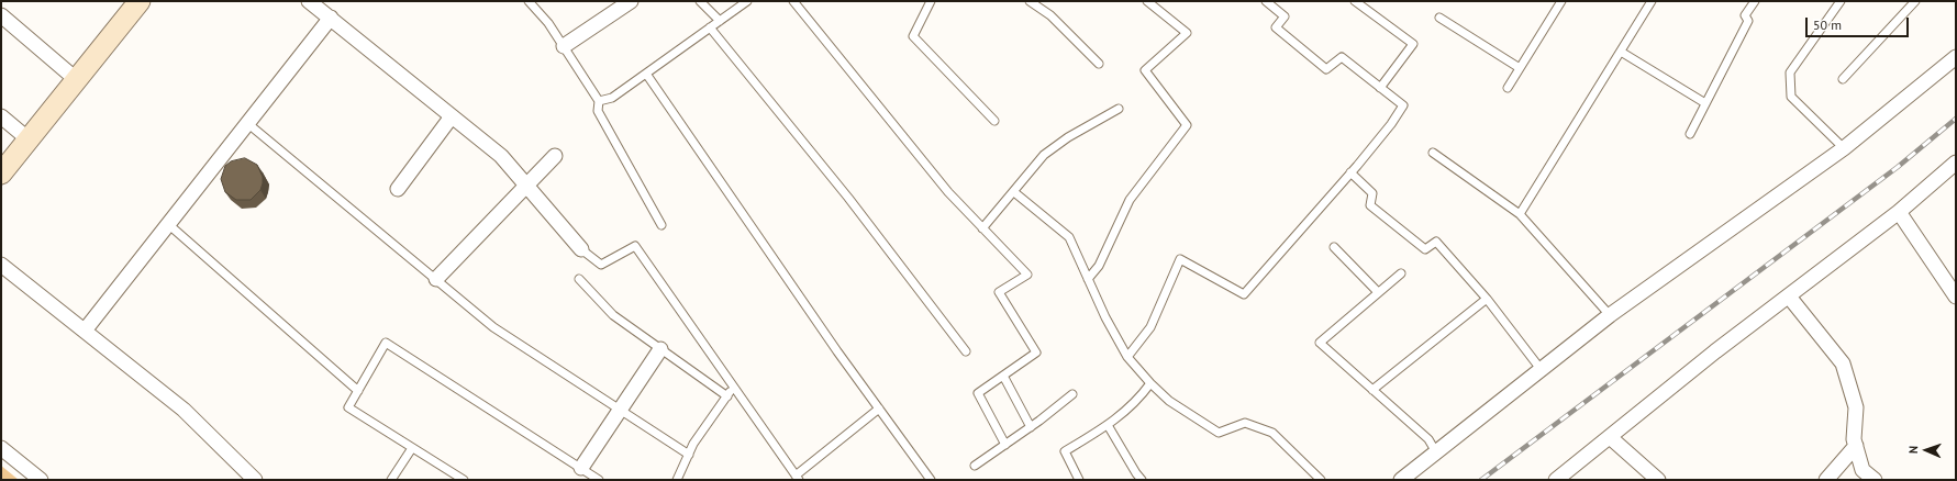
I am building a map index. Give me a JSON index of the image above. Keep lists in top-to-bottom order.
{
  "scale_bar": "50 m",
  "north": "left"
}
